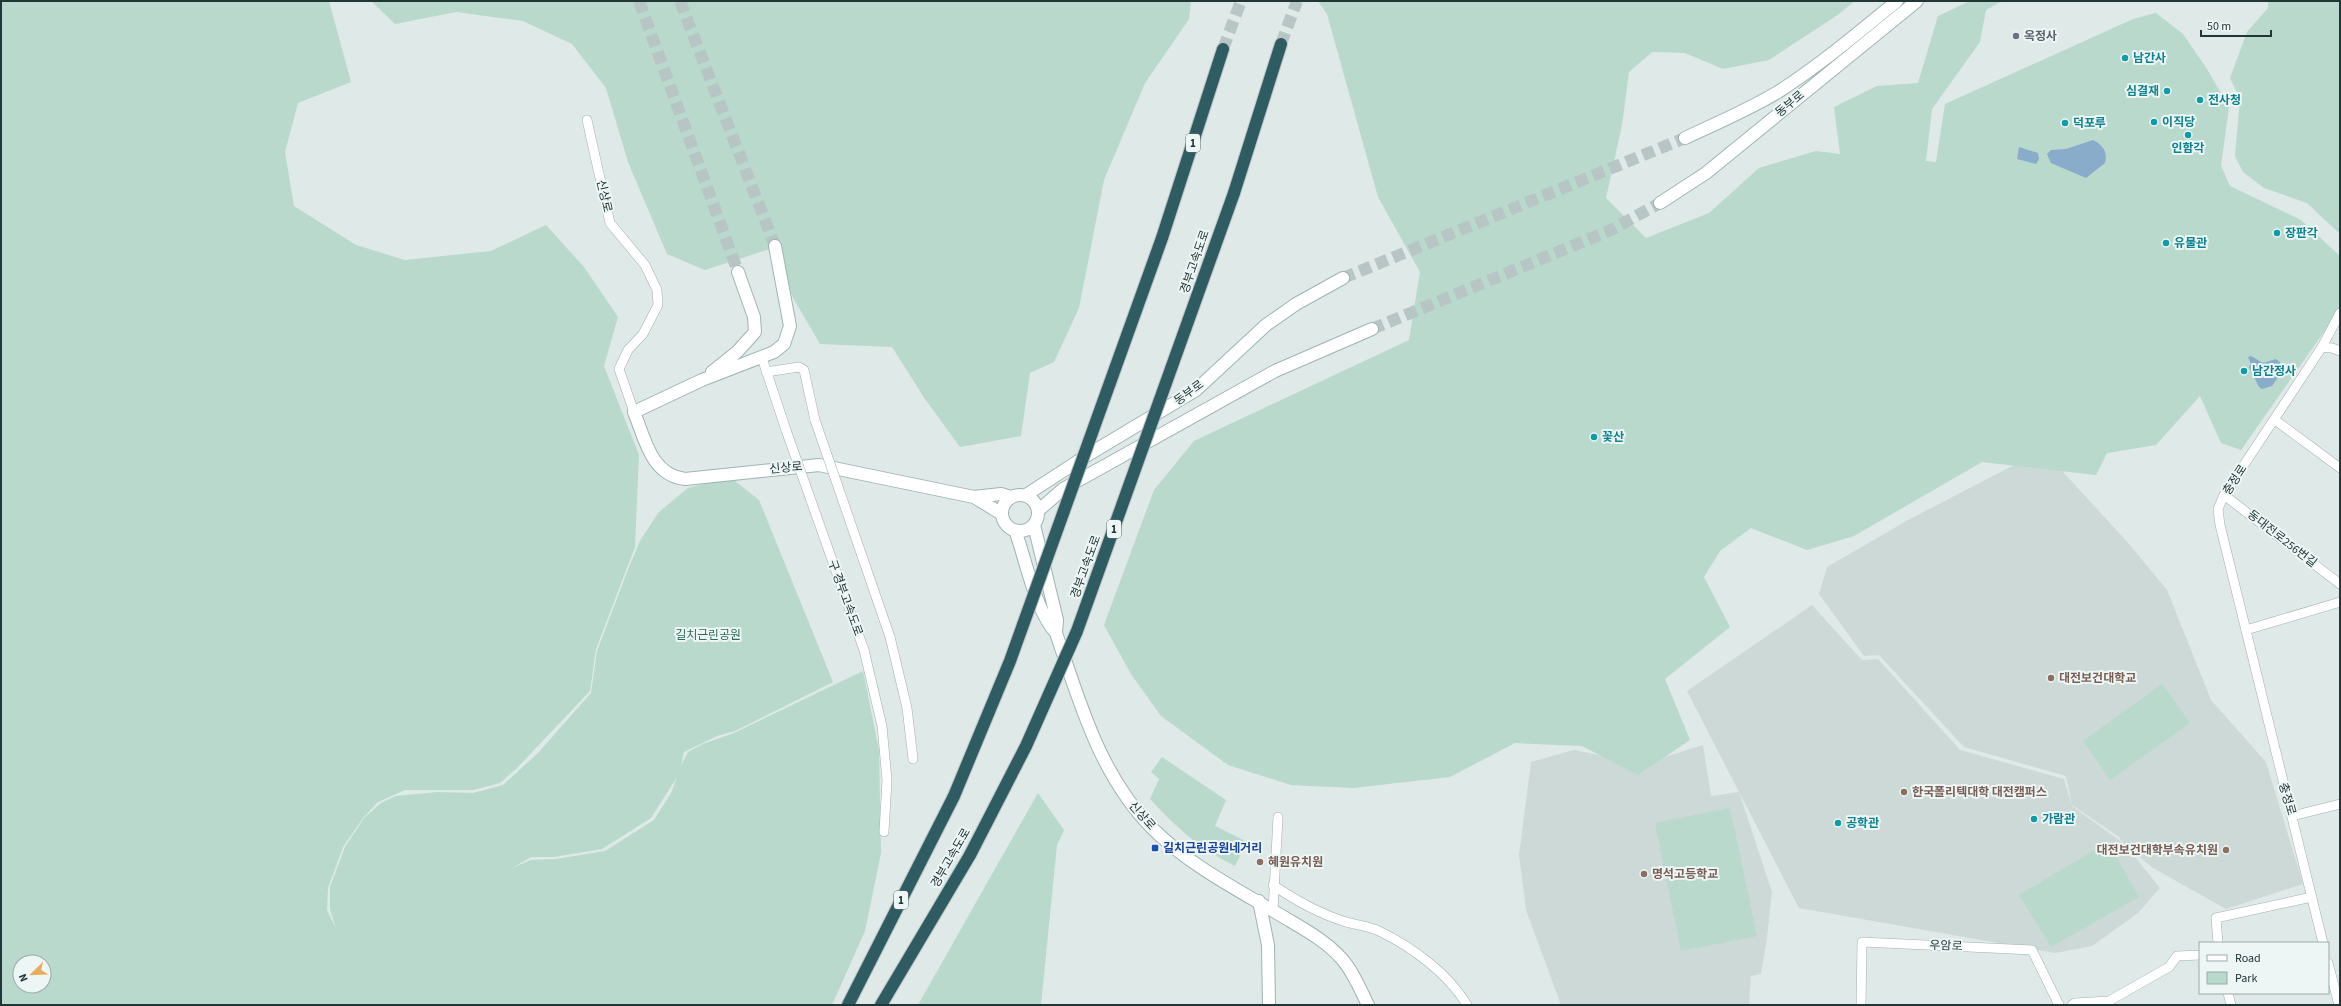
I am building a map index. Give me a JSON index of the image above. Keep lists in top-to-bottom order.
{
  "streets": {
    "highway": ["1", "경부고속도로"],
    "main road": ["동부로", "신상로"],
    "street": [
      "충정로",
      "동대전로256번길",
      "구 경부고속도로",
      "우암로"
    ]
  },
  "crossings": [
    ["충정로", "동대전로256번길"]
  ],
  "parks": ["길치근린공원"],
  "places": {
    "other": [
      "옥정사",
      "남간사",
      "심결재",
      "전사청",
      "이직당",
      "덕포루",
      "인함각",
      "장판각",
      "유물관",
      "남간정사",
      "꽃산",
      "대전보건대학교",
      "한국폴리텍대학 대전캠퍼스",
      "가람관",
      "공학관",
      "대전보건대학부속유치원",
      "혜원유치원",
      "명석고등학교"
    ],
    "transit": ["길치근린공원네거리"]
  },
  "legend": ["Road", "Park"],
  "scale_bar": "50 m",
  "north": "bottom left"
}
